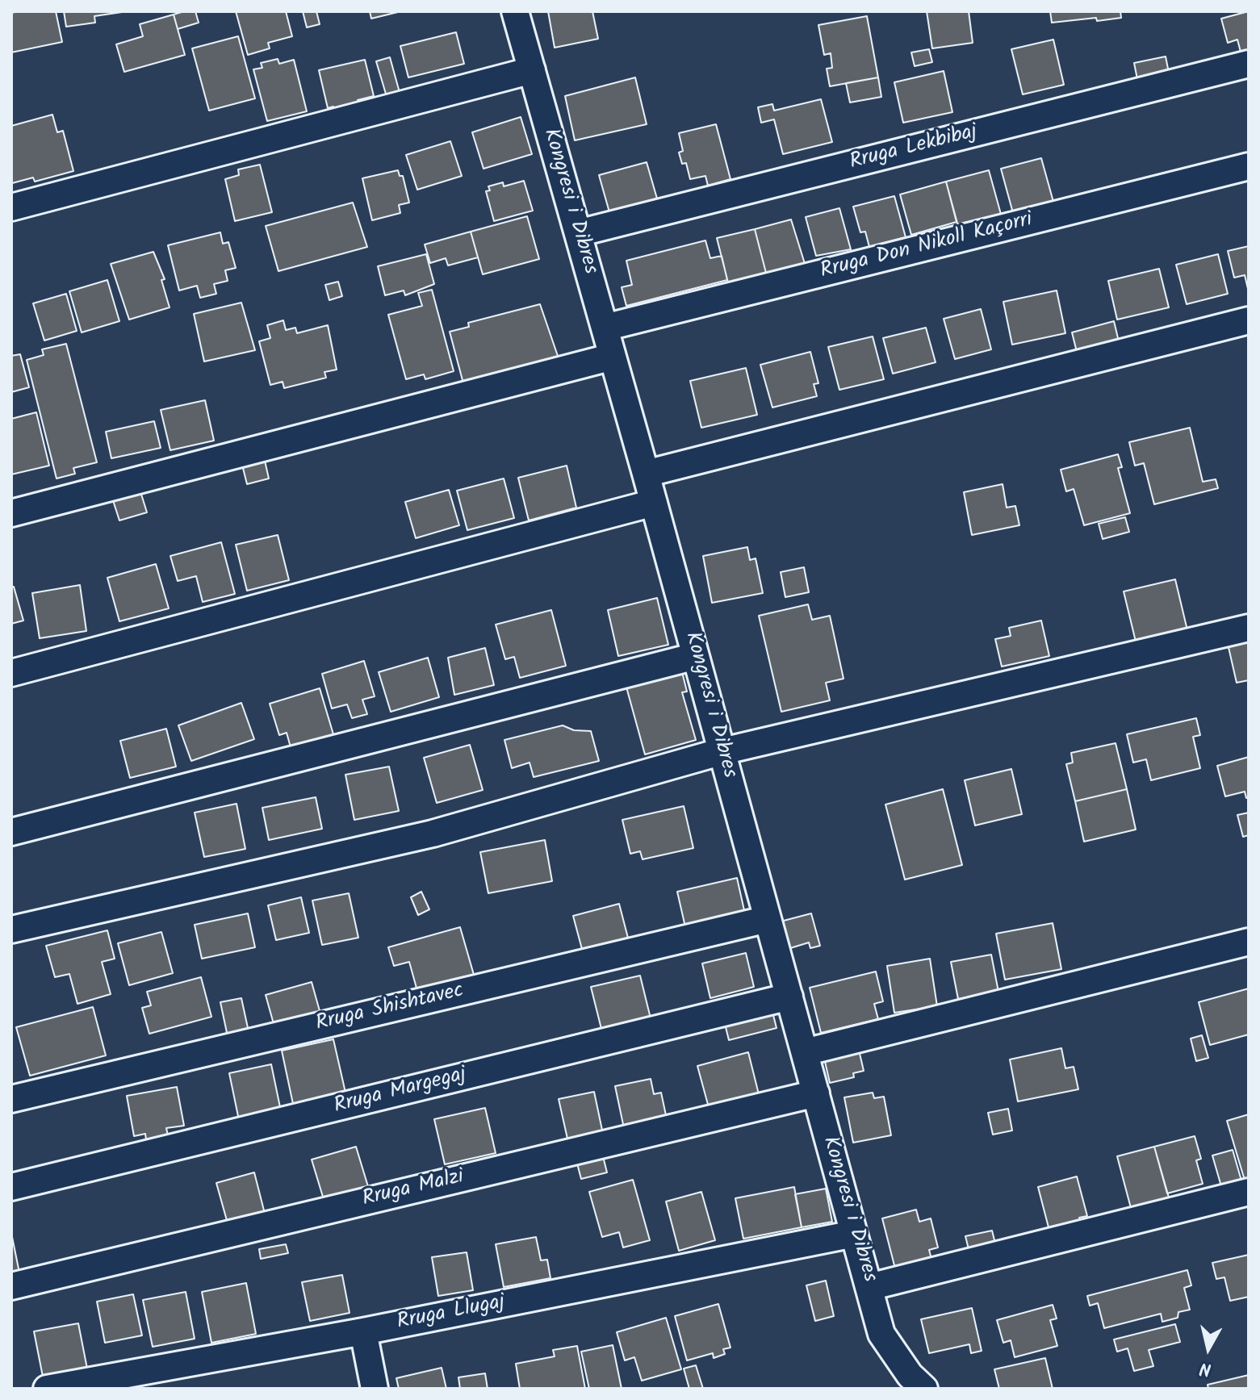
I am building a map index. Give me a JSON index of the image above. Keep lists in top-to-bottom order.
{
  "streets": {
    "street": [
      "Rruga Lekbibaj",
      "Kongresi i Dibres",
      "Rruga Don Nikoll Kaçorri",
      "Rruga Shishtavec",
      "Rruga Margegaj",
      "Rruga Malzi",
      "Rruga Llugaj"
    ]
  },
  "crossings": [
    ["Rruga Lekbibaj", "Kongresi i Dibres"],
    ["Kongresi i Dibres", "Rruga Don Nikoll Kaçorri"],
    ["Kongresi i Dibres", "Rruga Shishtavec"],
    ["Kongresi i Dibres", "Rruga Margegaj"],
    ["Kongresi i Dibres", "Rruga Malzi"],
    ["Kongresi i Dibres", "Rruga Llugaj"]
  ],
  "north": "bottom"
}
